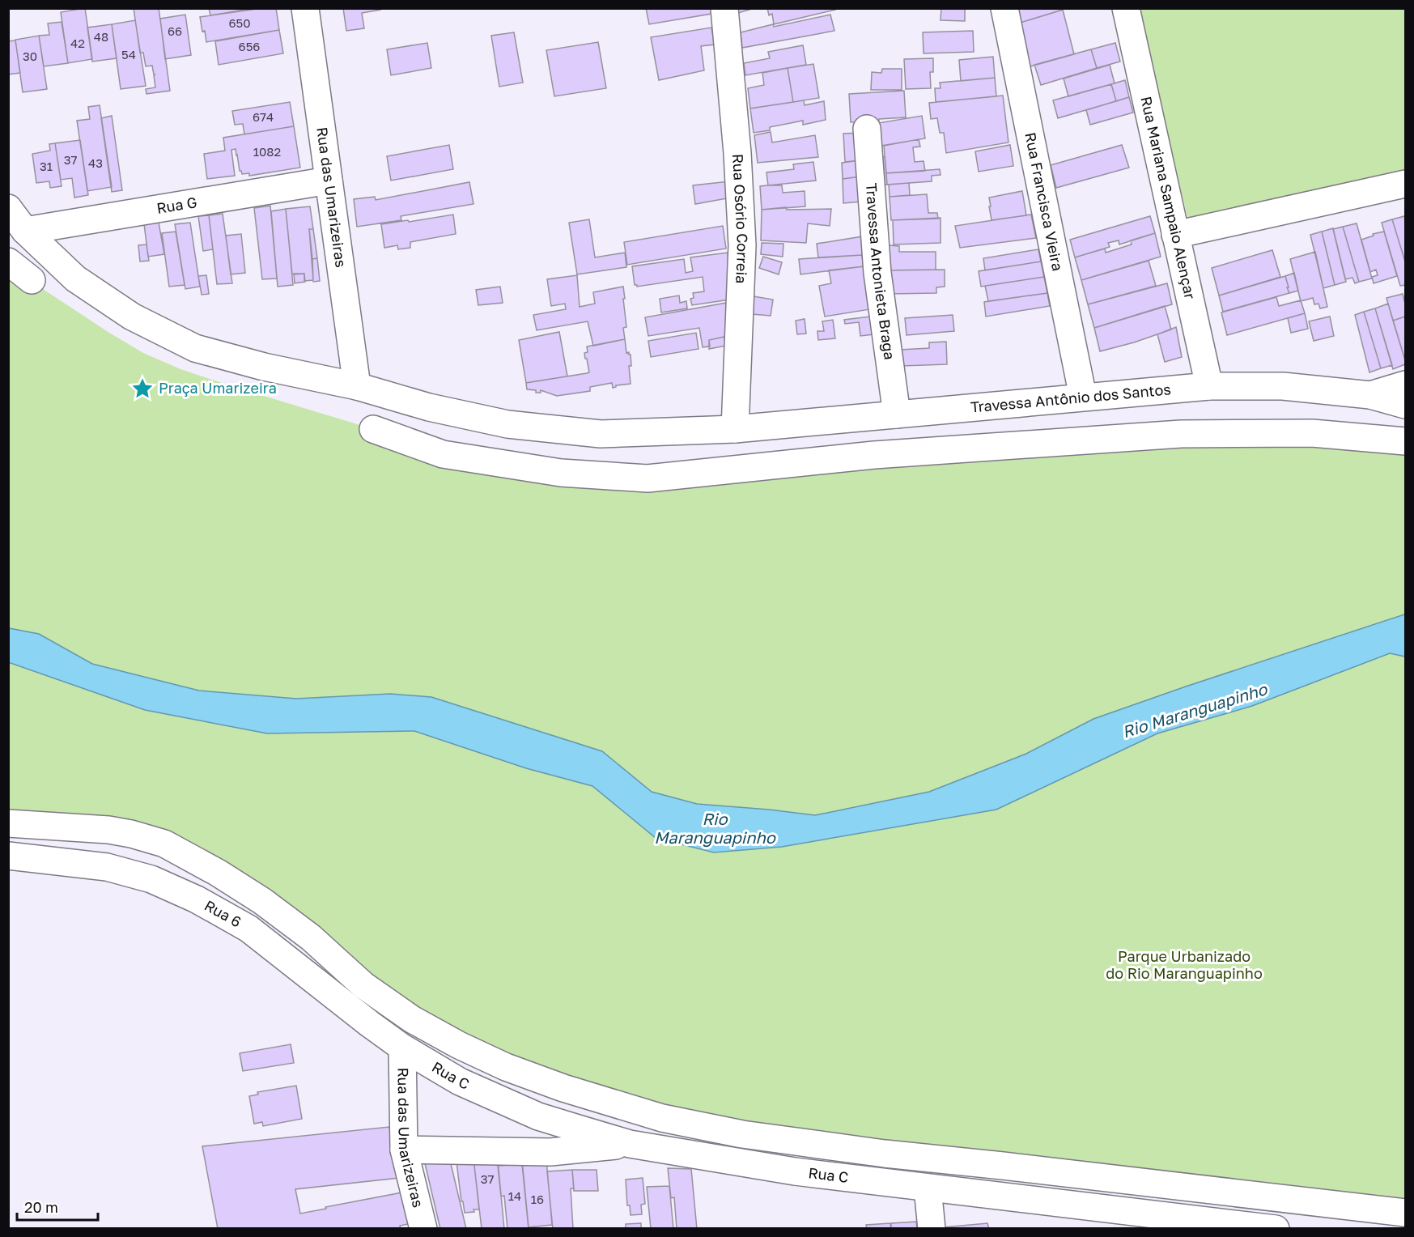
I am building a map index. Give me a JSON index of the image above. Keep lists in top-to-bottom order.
{
  "streets": {
    "street": [
      "Rua das Umarizeiras",
      "Rua Mariana Sampaio Alençar",
      "Rua Francisca Vieira",
      "Rua G",
      "Rua Osório Correia",
      "Travessa Antonieta Braga",
      "Travessa Antônio dos Santos",
      "Rua 6",
      "Rua C"
    ]
  },
  "crossings": [
    ["Rua das Umarizeiras", "Rua G"],
    ["Rua das Umarizeiras", "Travessa Antônio dos Santos"],
    ["Rua das Umarizeiras", "Rua 6"],
    ["Rua das Umarizeiras", "Rua C"],
    ["Rua Mariana Sampaio Alençar", "Travessa Antônio dos Santos"],
    ["Rua Francisca Vieira", "Travessa Antônio dos Santos"],
    ["Rua G", "Travessa Antônio dos Santos"],
    ["Rua Osório Correia", "Travessa Antônio dos Santos"],
    ["Travessa Antonieta Braga", "Travessa Antônio dos Santos"],
    ["Rua 6", "Rua C"]
  ],
  "water": ["Rio Maranguapinho"],
  "parks": ["Parque Urbanizado do Rio Maranguapinho"],
  "places": {
    "place": ["Praça Umarizeira"]
  },
  "house_numbers": [
    "650",
    "66",
    "48",
    "42",
    "656",
    "54",
    "30",
    "674",
    "1082",
    "37",
    "43",
    "31",
    "37",
    "14",
    "16"
  ],
  "scale_bar": "20 m"
}
